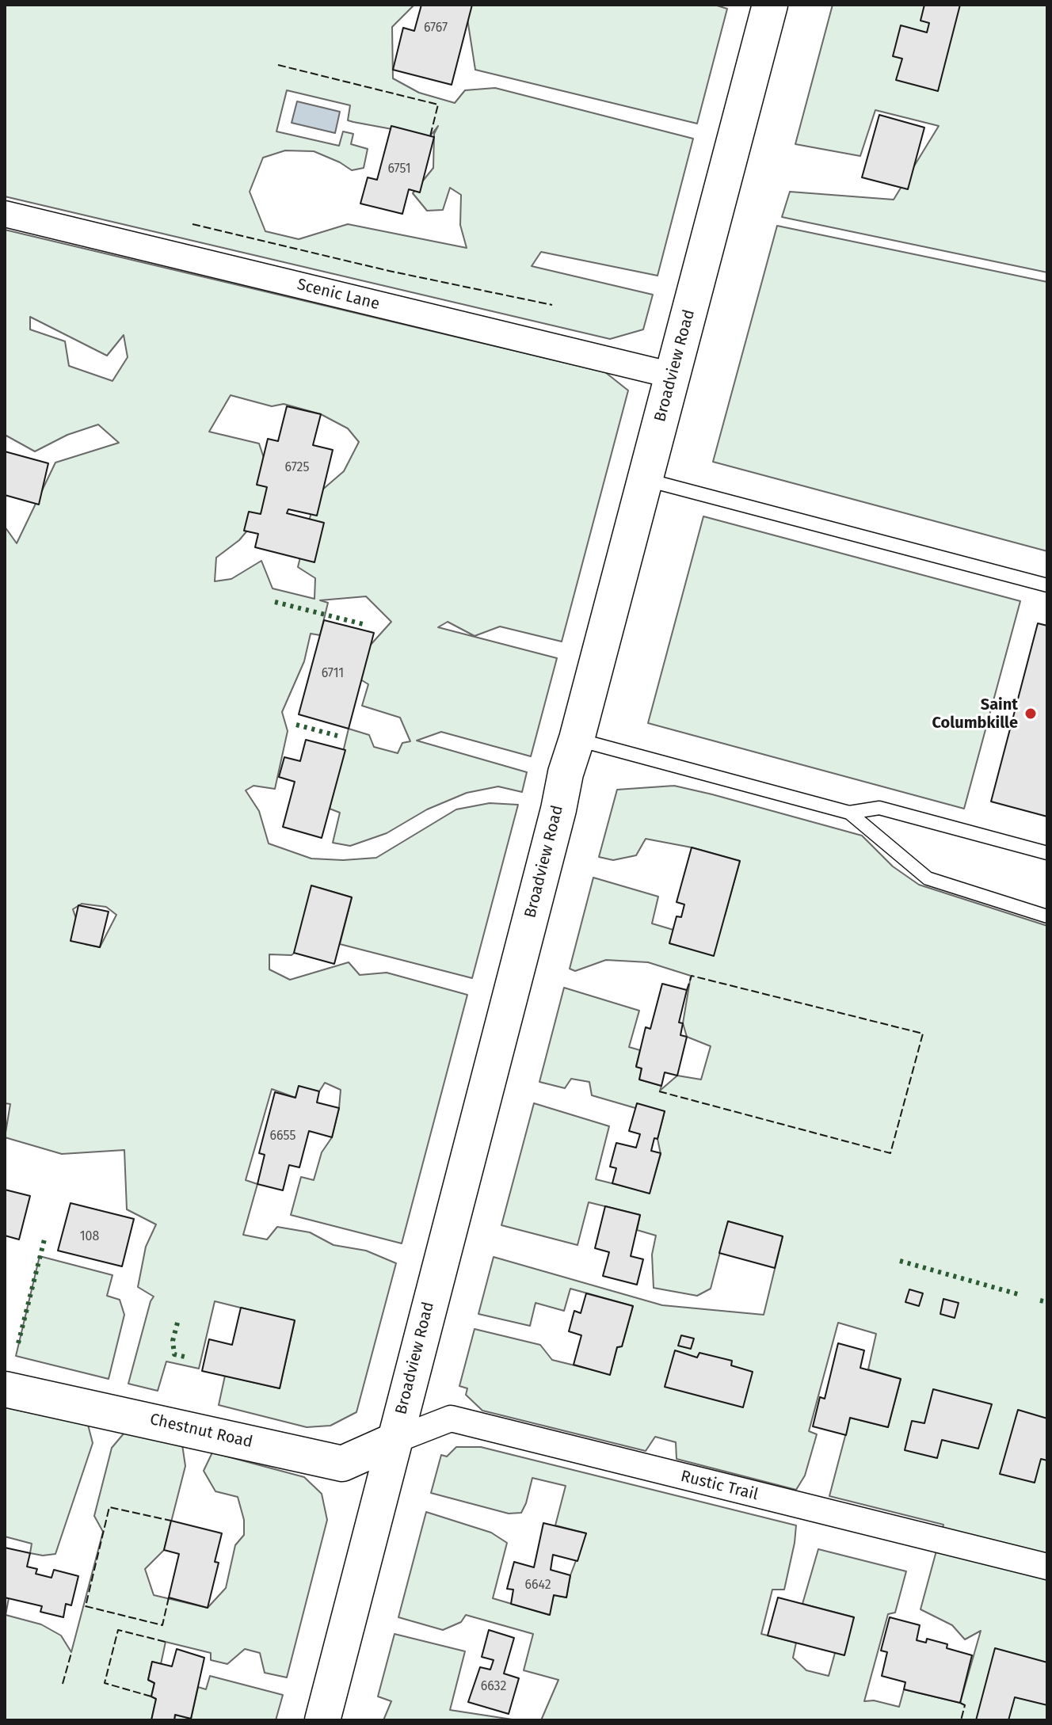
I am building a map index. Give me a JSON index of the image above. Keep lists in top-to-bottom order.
{
  "streets": {
    "main road": ["Broadview Road", "Chestnut Road"],
    "street": ["Scenic Lane", "Rustic Trail"]
  },
  "crossings": [
    ["Scenic Lane", "Broadview Road"],
    ["Broadview Road", "Chestnut Road"],
    ["Broadview Road", "Rustic Trail"],
    ["Chestnut Road", "Rustic Trail"]
  ],
  "places": ["Saint Columbkille"],
  "house_numbers": [
    "6767",
    "6751",
    "6725",
    "6711",
    "6655",
    "108",
    "6642",
    "6632"
  ]
}
